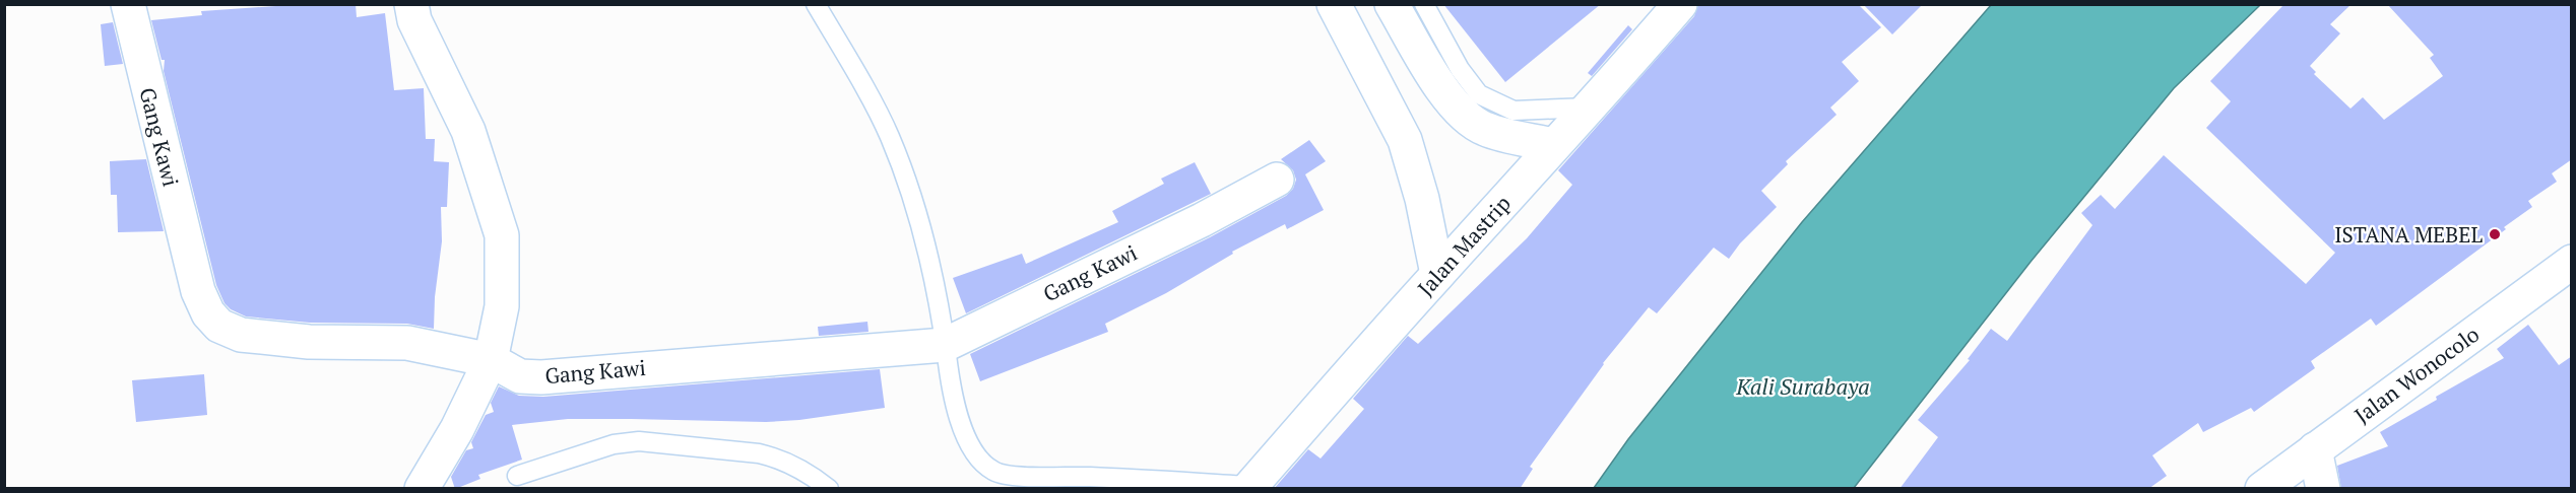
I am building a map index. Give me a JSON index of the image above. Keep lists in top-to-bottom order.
{
  "streets": {
    "main road": ["Gang Kawi", "Jalan Mastrip", "Jalan Wonocolo"]
  },
  "water": ["Kali Surabaya"],
  "places": ["ISTANA MEBEL"]
}
